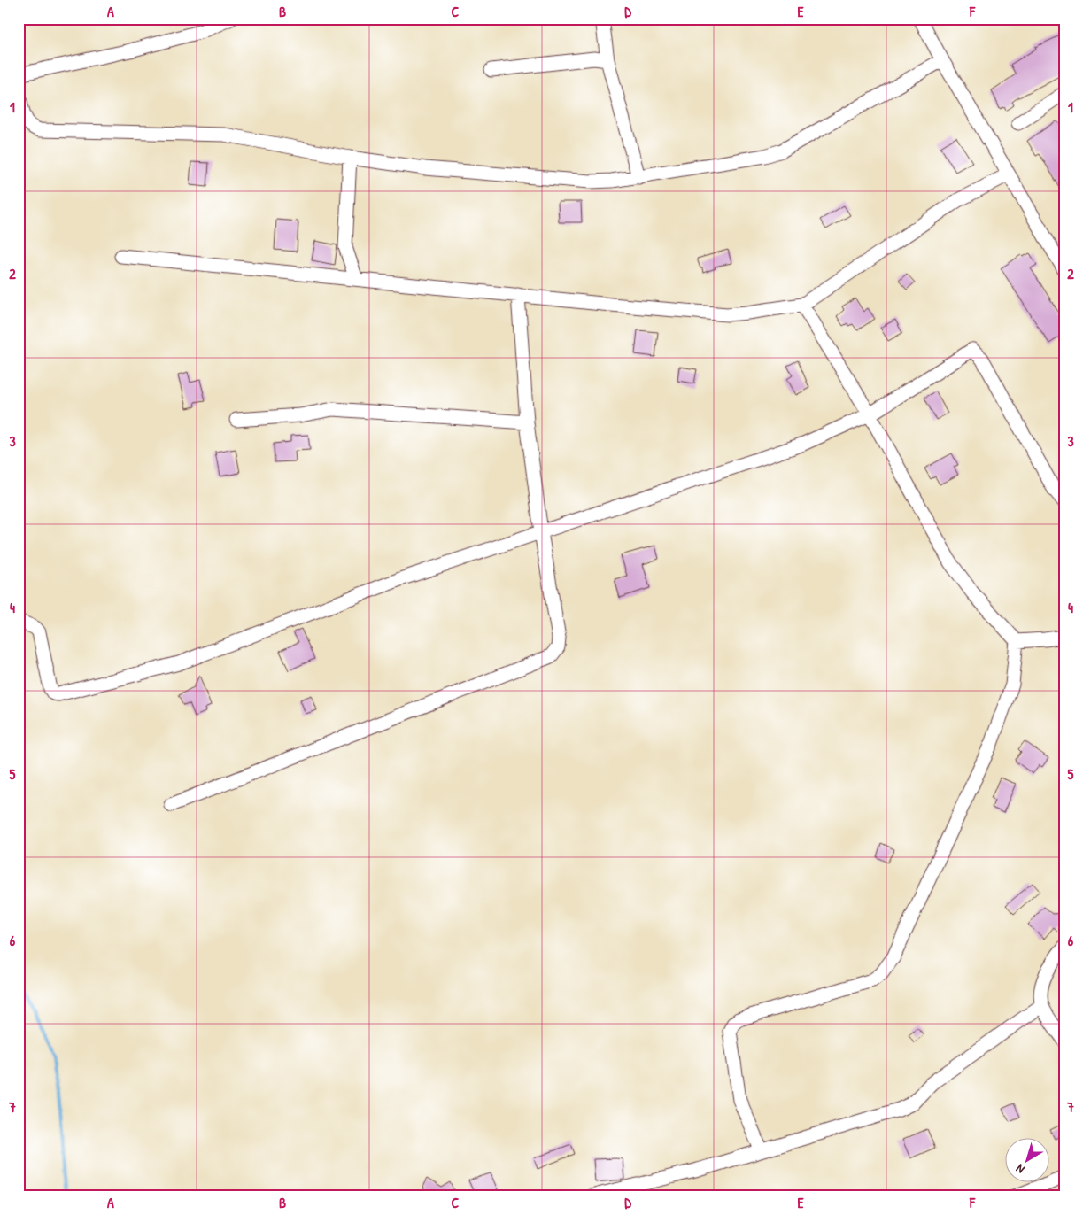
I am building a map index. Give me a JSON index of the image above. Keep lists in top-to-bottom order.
{
  "north": "bottom left",
  "grid": {
    "columns": [
      "A",
      "B",
      "C",
      "D",
      "E",
      "F"
    ],
    "rows": [
      "1",
      "2",
      "3",
      "4",
      "5",
      "6",
      "7"
    ]
  }
}
